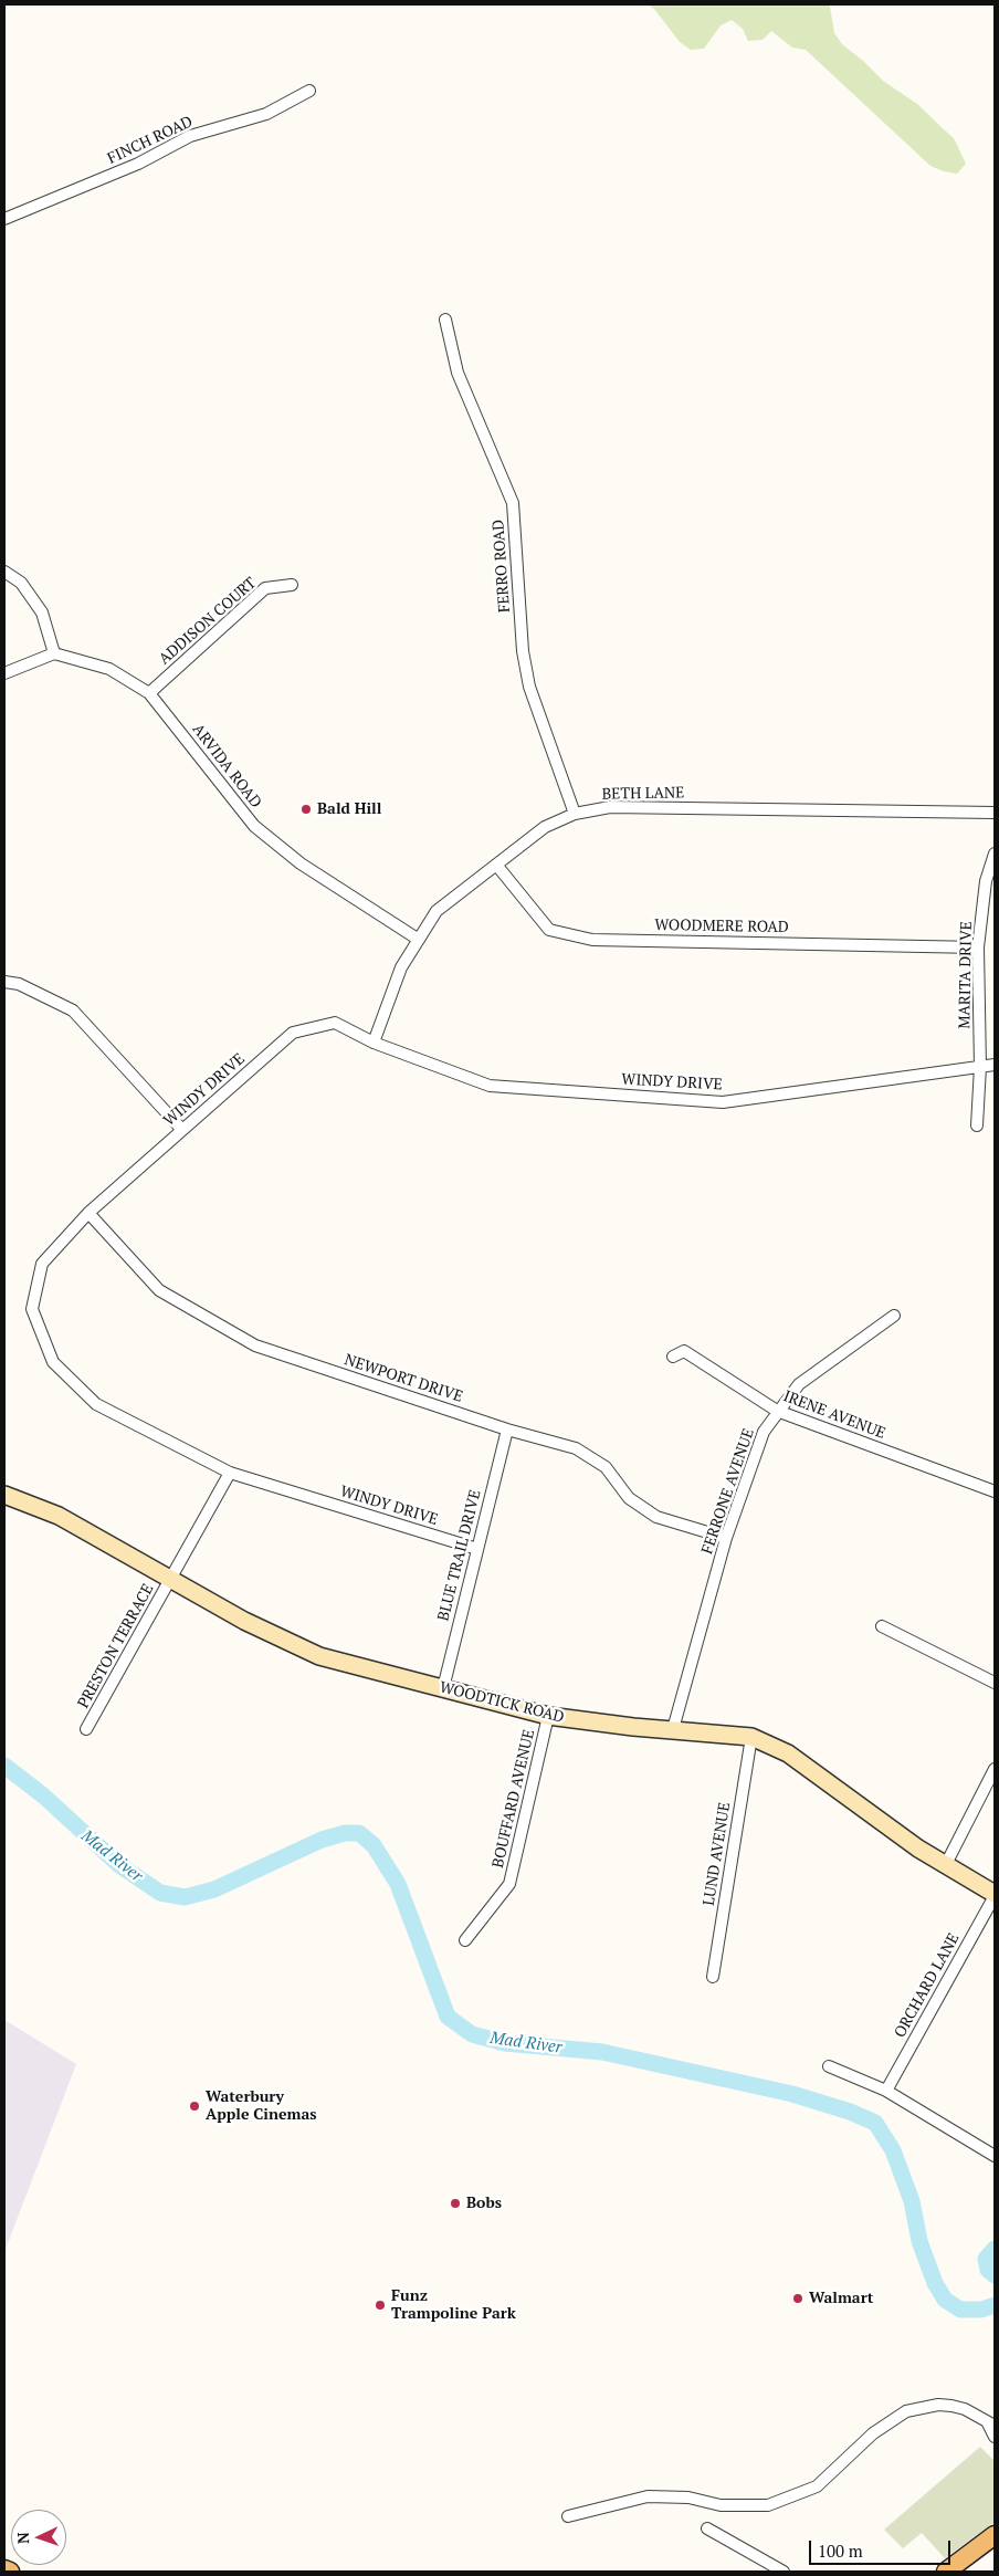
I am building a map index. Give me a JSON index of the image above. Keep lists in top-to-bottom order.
{
  "streets": {
    "main road": ["WOODTICK ROAD"],
    "street": [
      "FINCH ROAD",
      "FERRO ROAD",
      "ADDISON COURT",
      "ARVIDA ROAD",
      "BETH LANE",
      "WOODMERE ROAD",
      "MARITA DRIVE",
      "WINDY DRIVE",
      "NEWPORT DRIVE",
      "IRENE AVENUE",
      "FERRONE AVENUE",
      "BLUE TRAIL DRIVE",
      "PRESTON TERRACE",
      "BOUFFARD AVENUE",
      "LUND AVENUE",
      "ORCHARD LANE"
    ]
  },
  "crossings": [
    ["FERRO ROAD", "BETH LANE"],
    ["ADDISON COURT", "ARVIDA ROAD"],
    ["ARVIDA ROAD", "BETH LANE"],
    ["BETH LANE", "WOODMERE ROAD"],
    ["BETH LANE", "WINDY DRIVE"],
    ["WOODMERE ROAD", "MARITA DRIVE"],
    ["MARITA DRIVE", "WINDY DRIVE"],
    ["WINDY DRIVE", "NEWPORT DRIVE"],
    ["WINDY DRIVE", "BLUE TRAIL DRIVE"],
    ["WINDY DRIVE", "PRESTON TERRACE"],
    ["NEWPORT DRIVE", "FERRONE AVENUE"],
    ["NEWPORT DRIVE", "BLUE TRAIL DRIVE"],
    ["IRENE AVENUE", "FERRONE AVENUE"],
    ["FERRONE AVENUE", "WOODTICK ROAD"],
    ["BLUE TRAIL DRIVE", "WOODTICK ROAD"],
    ["PRESTON TERRACE", "WOODTICK ROAD"],
    ["WOODTICK ROAD", "BOUFFARD AVENUE"],
    ["WOODTICK ROAD", "LUND AVENUE"],
    ["WOODTICK ROAD", "ORCHARD LANE"]
  ],
  "water": ["Mad River"],
  "places": [
    "Bald Hill",
    "Waterbury Apple Cinemas",
    "Bobs",
    "Walmart",
    "Funz Trampoline Park"
  ],
  "scale_bar": "100 m",
  "north": "left"
}
